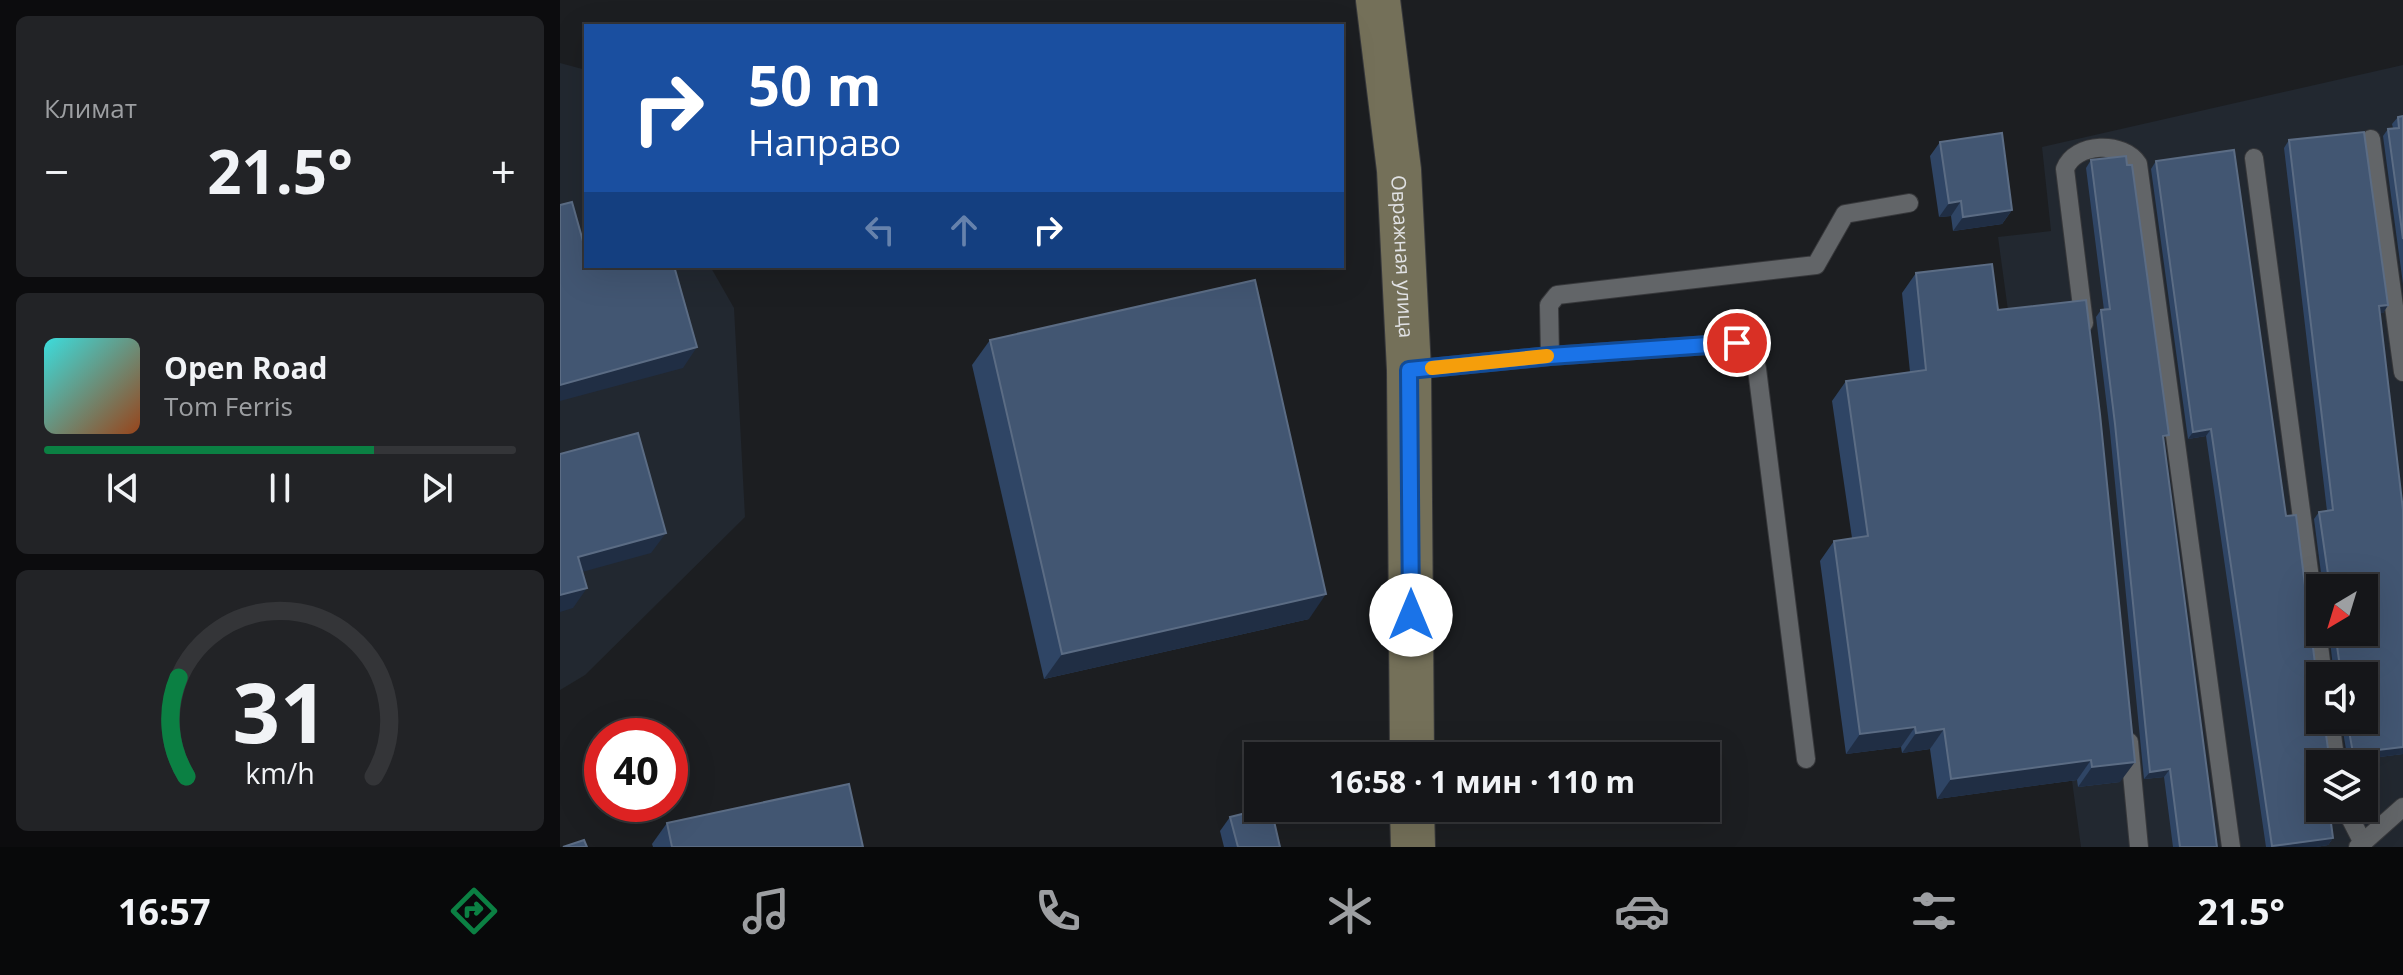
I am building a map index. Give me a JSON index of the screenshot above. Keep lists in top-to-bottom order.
{
  "streets": {
    "street": ["Овражная улица"]
  },
  "north": "bottom left",
  "page": {
    "tile": "Климат",
    "turn": ["50 m", "Направо"],
    "heat": ["−", "21.5°", "+"],
    "song": ["Open Road", "Tom Ferris"],
    "limit": "40",
    "trip": "16:58 · 1 мин · 110 m",
    "tabs": ["16:57", "21.5°"],
    "gauge": ["31", "km/h"]
  }
}
